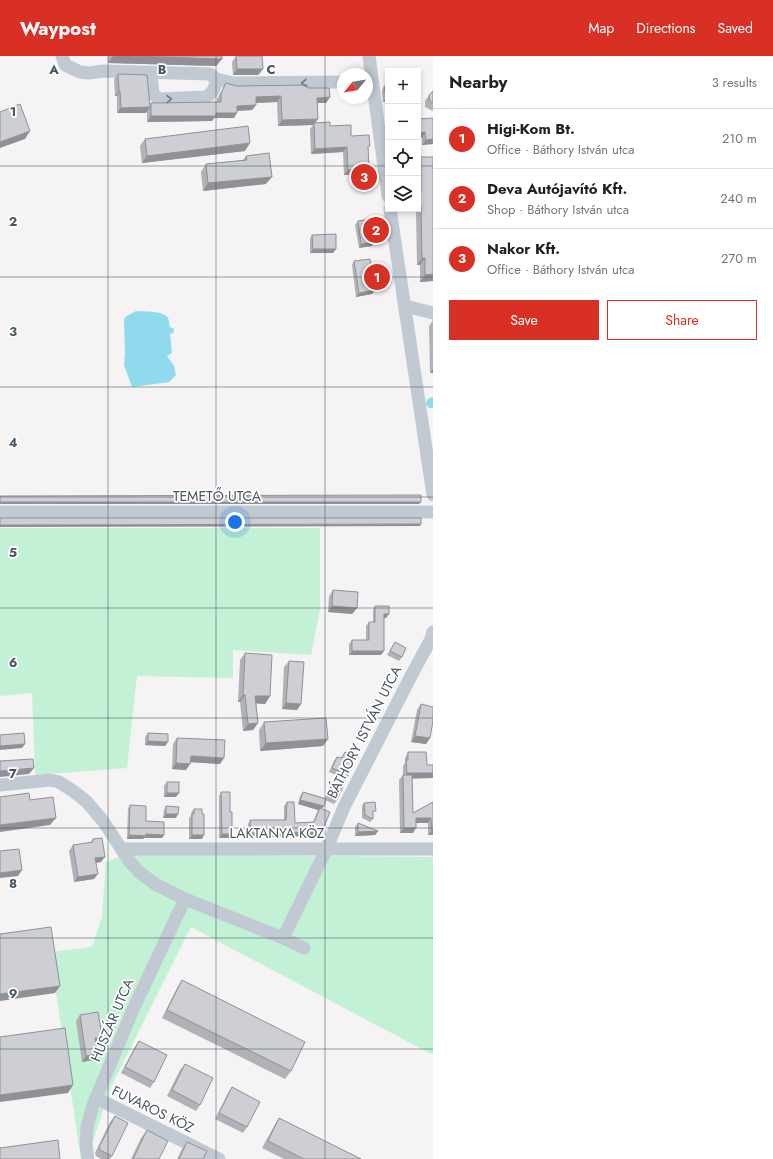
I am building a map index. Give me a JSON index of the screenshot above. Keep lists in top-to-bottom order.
{
  "streets": {
    "street": [
      "TEMETŐ UTCA",
      "BÁTHORY ISTVÁN UTCA",
      "LAKTANYA KÖZ",
      "HUSZÁR UTCA",
      "FUVAROS KÖZ"
    ]
  },
  "crossings": [
    ["BÁTHORY ISTVÁN UTCA", "LAKTANYA KÖZ"],
    ["HUSZÁR UTCA", "FUVAROS KÖZ"]
  ],
  "north": "bottom left",
  "page": {
    "header": "Waypost",
    "nav": ["Map", "Directions", "Saved"],
    "heading": ["Nearby", "3 results"],
    "map_buttons": ["+", "−"],
    "list": [
      {
        "mark": "1",
        "name": "Higi-Kom Bt.",
        "note": "Office · Báthory István utca",
        "value": "210 m"
      },
      {
        "mark": "2",
        "name": "Deva Autójavító Kft.",
        "note": "Shop · Báthory István utca",
        "value": "240 m"
      },
      {
        "mark": "3",
        "name": "Nakor Kft.",
        "note": "Office · Báthory István utca",
        "value": "270 m"
      }
    ],
    "pins": ["3", "2", "1"],
    "buttons": ["Save", "Share"]
  },
  "grid": {
    "columns": ["A", "B", "C"],
    "rows": [
      "1",
      "2",
      "3",
      "4",
      "5",
      "6",
      "7",
      "8",
      "9"
    ]
  }
}
